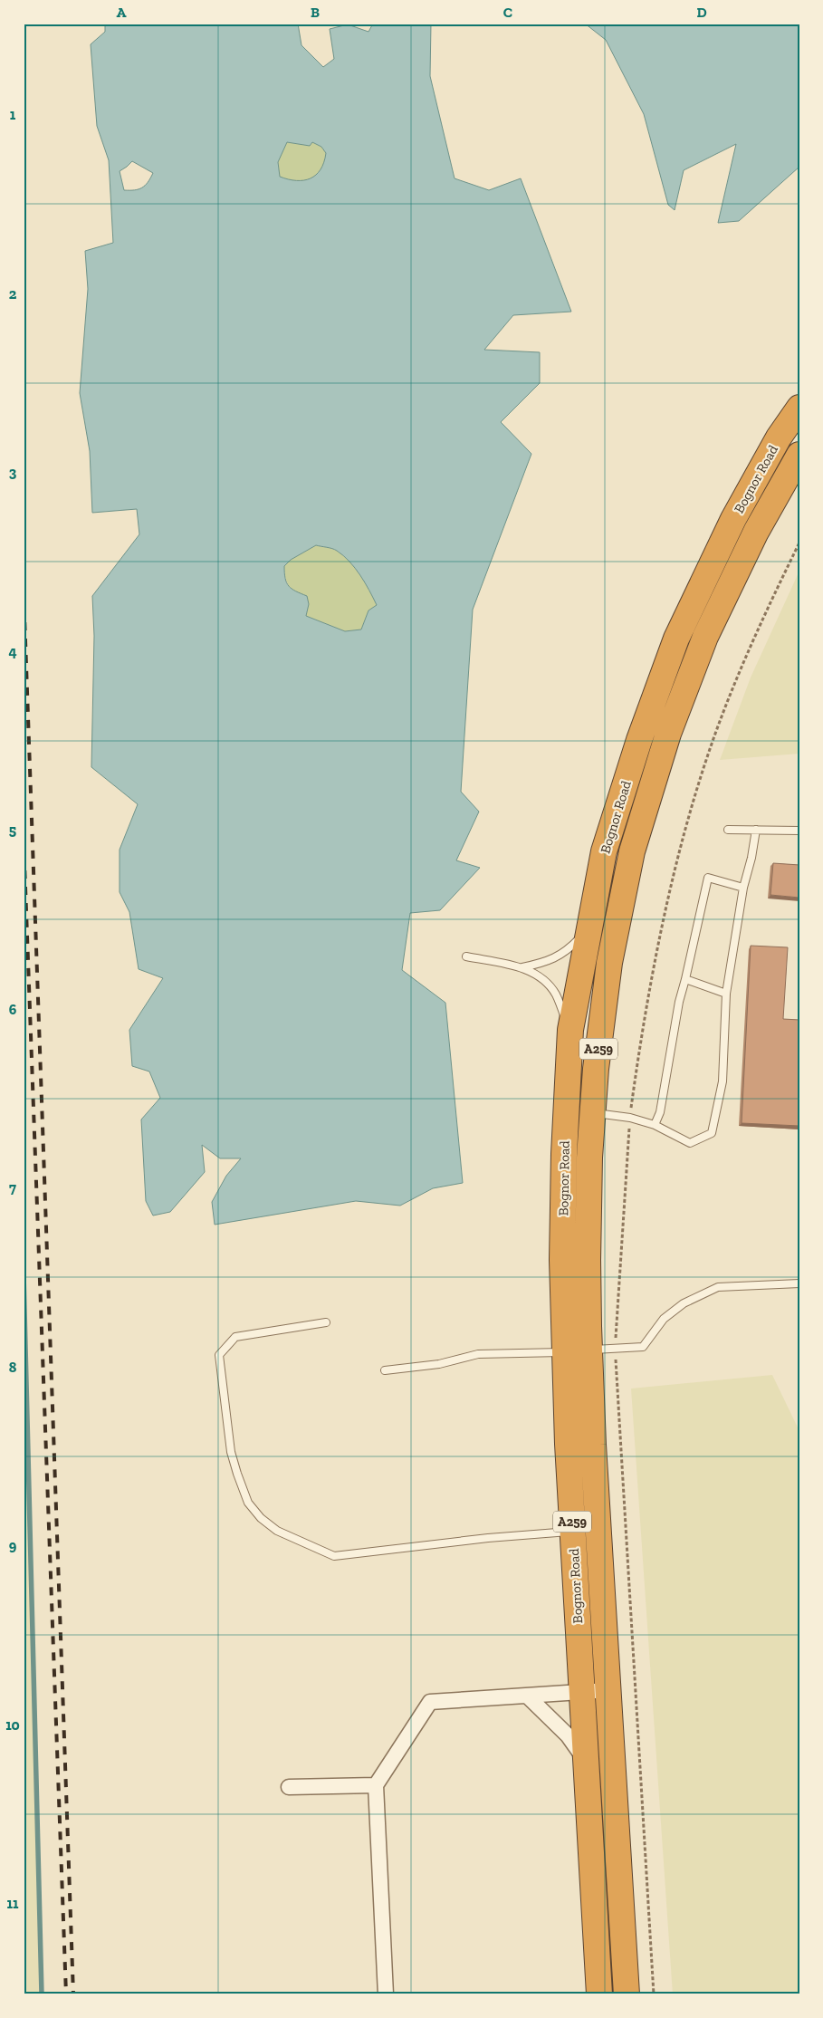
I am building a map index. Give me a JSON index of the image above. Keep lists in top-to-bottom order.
{
  "streets": {
    "highway": ["Bognor Road", "A259"]
  },
  "grid": {
    "columns": [
      "A",
      "B",
      "C",
      "D"
    ],
    "rows": [
      "1",
      "2",
      "3",
      "4",
      "5",
      "6",
      "7",
      "8",
      "9",
      "10",
      "11"
    ]
  }
}
